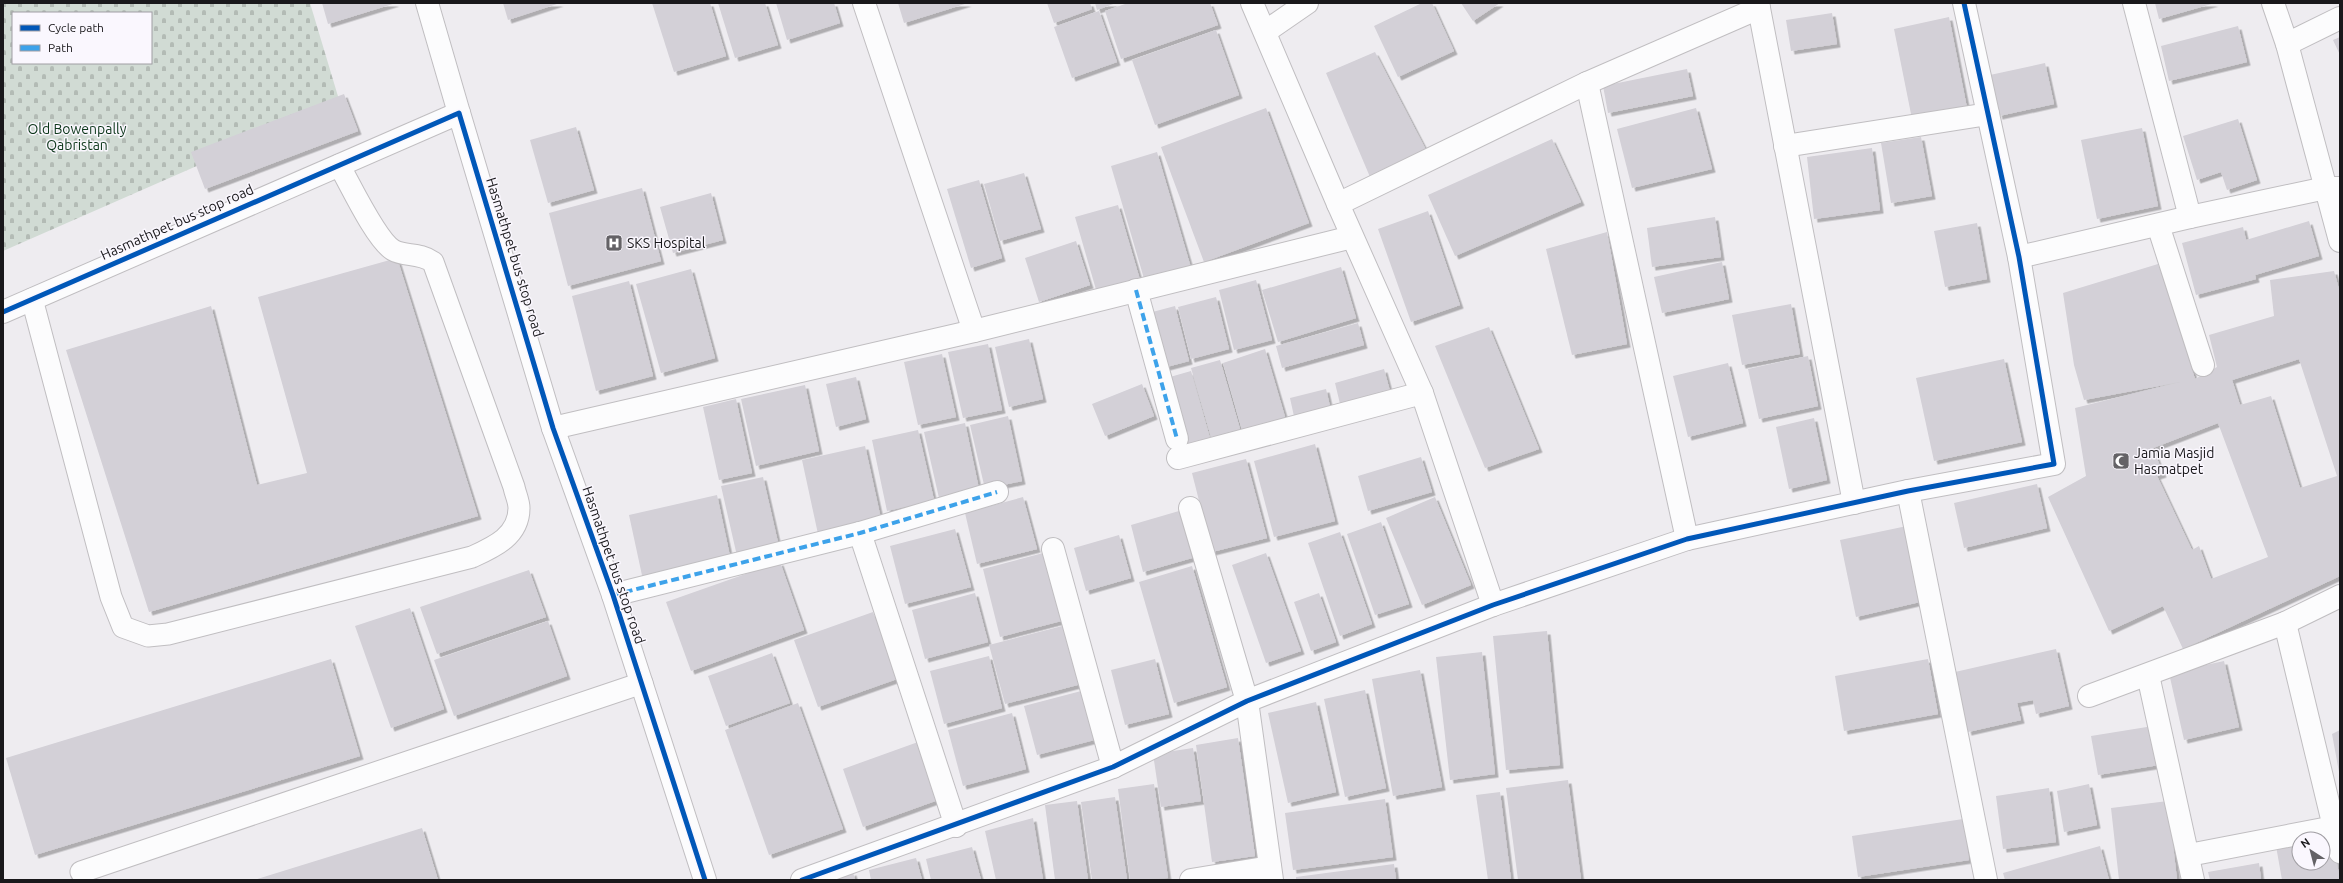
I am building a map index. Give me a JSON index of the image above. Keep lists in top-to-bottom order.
{
  "streets": {
    "street": ["Hasmathpet bus stop road"]
  },
  "parks": ["Old Bowenpally Qabristan"],
  "places": {
    "hospital": ["SKS Hospital"],
    "mosque": ["Jamia Masjid Hasmatpet"]
  },
  "legend": ["Cycle path", "Path"],
  "north": "top left"
}
